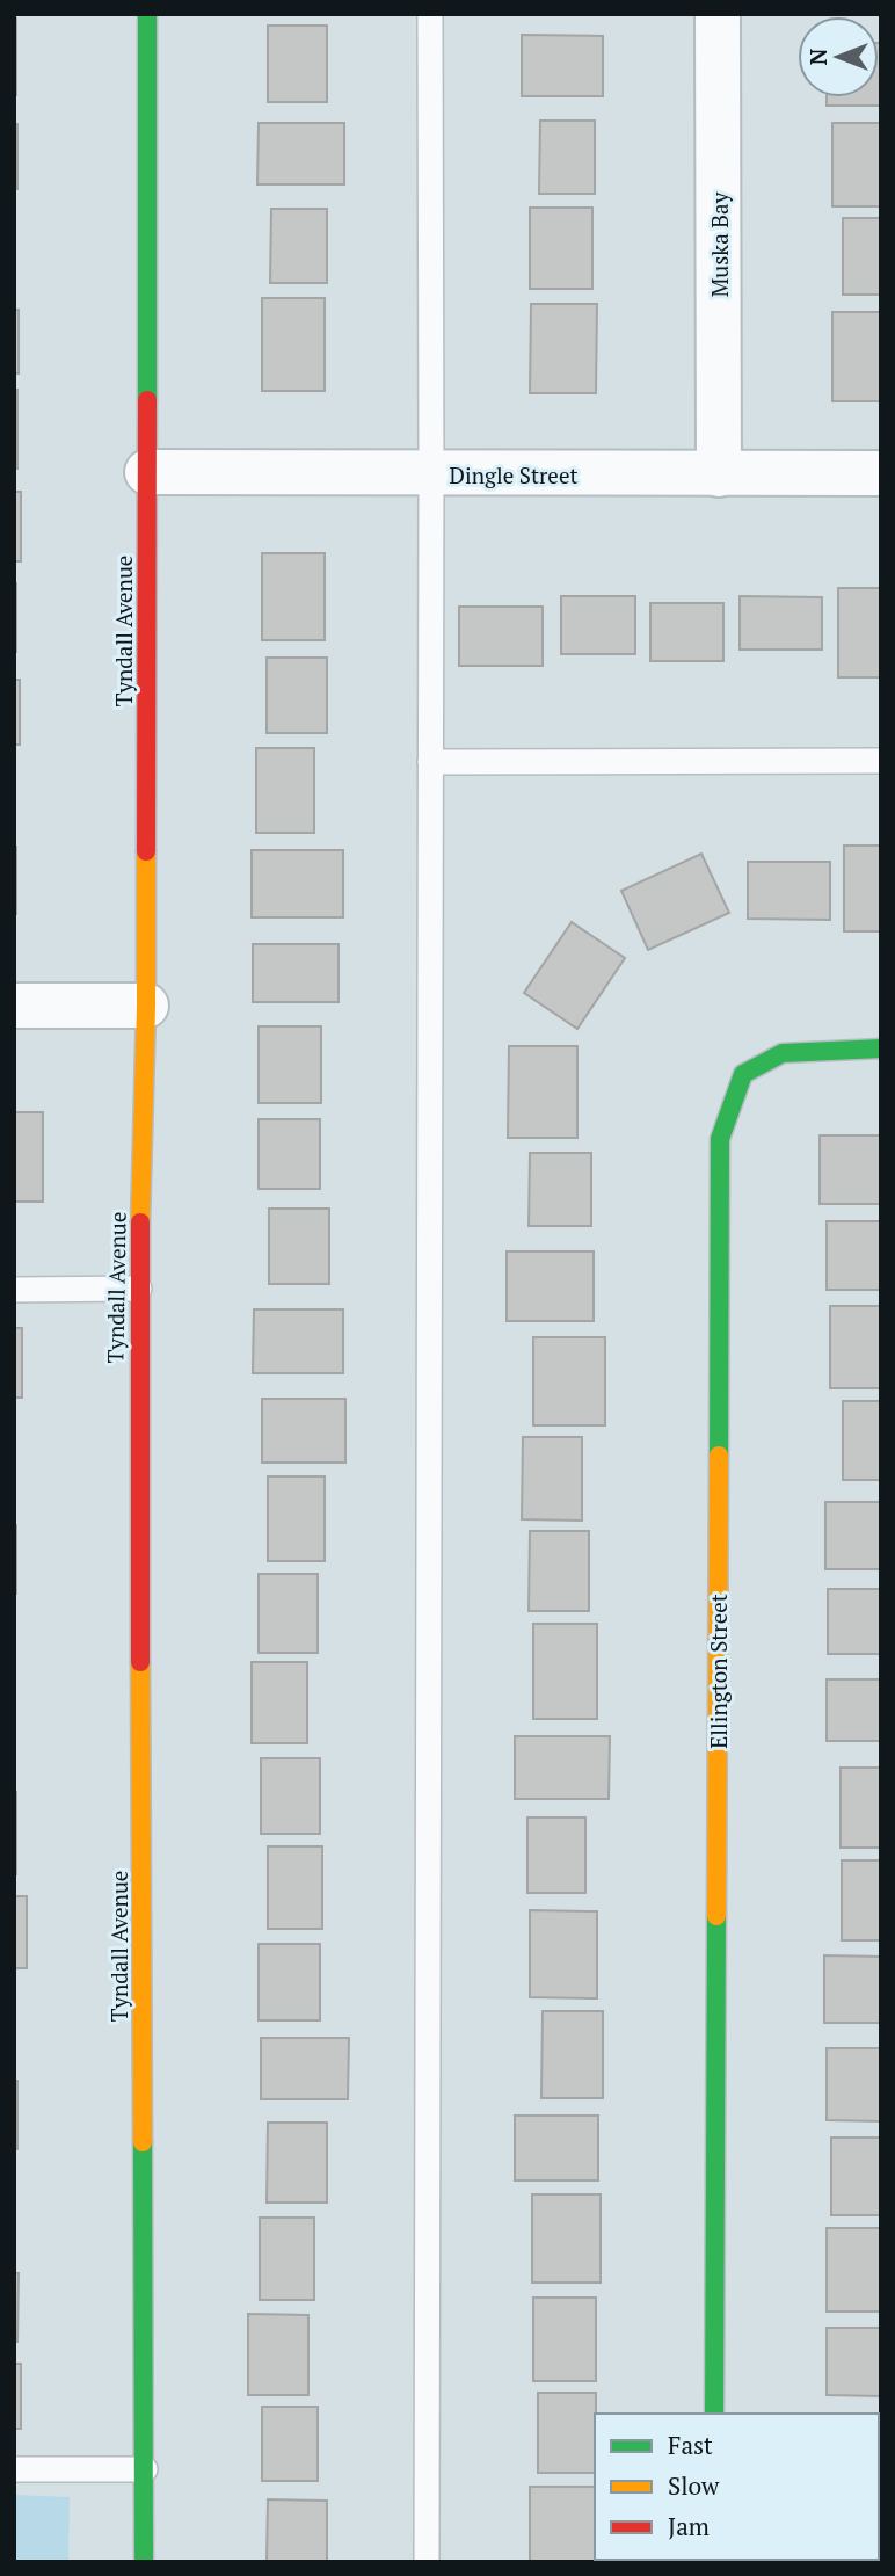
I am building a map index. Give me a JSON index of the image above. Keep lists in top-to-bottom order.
{
  "streets": {
    "street": [
      "Muska Bay",
      "Dingle Street",
      "Tyndall Avenue",
      "Ellington Street"
    ]
  },
  "crossings": [
    ["Muska Bay", "Dingle Street"],
    ["Dingle Street", "Tyndall Avenue"]
  ],
  "legend": ["Fast", "Slow", "Jam"],
  "north": "left"
}
